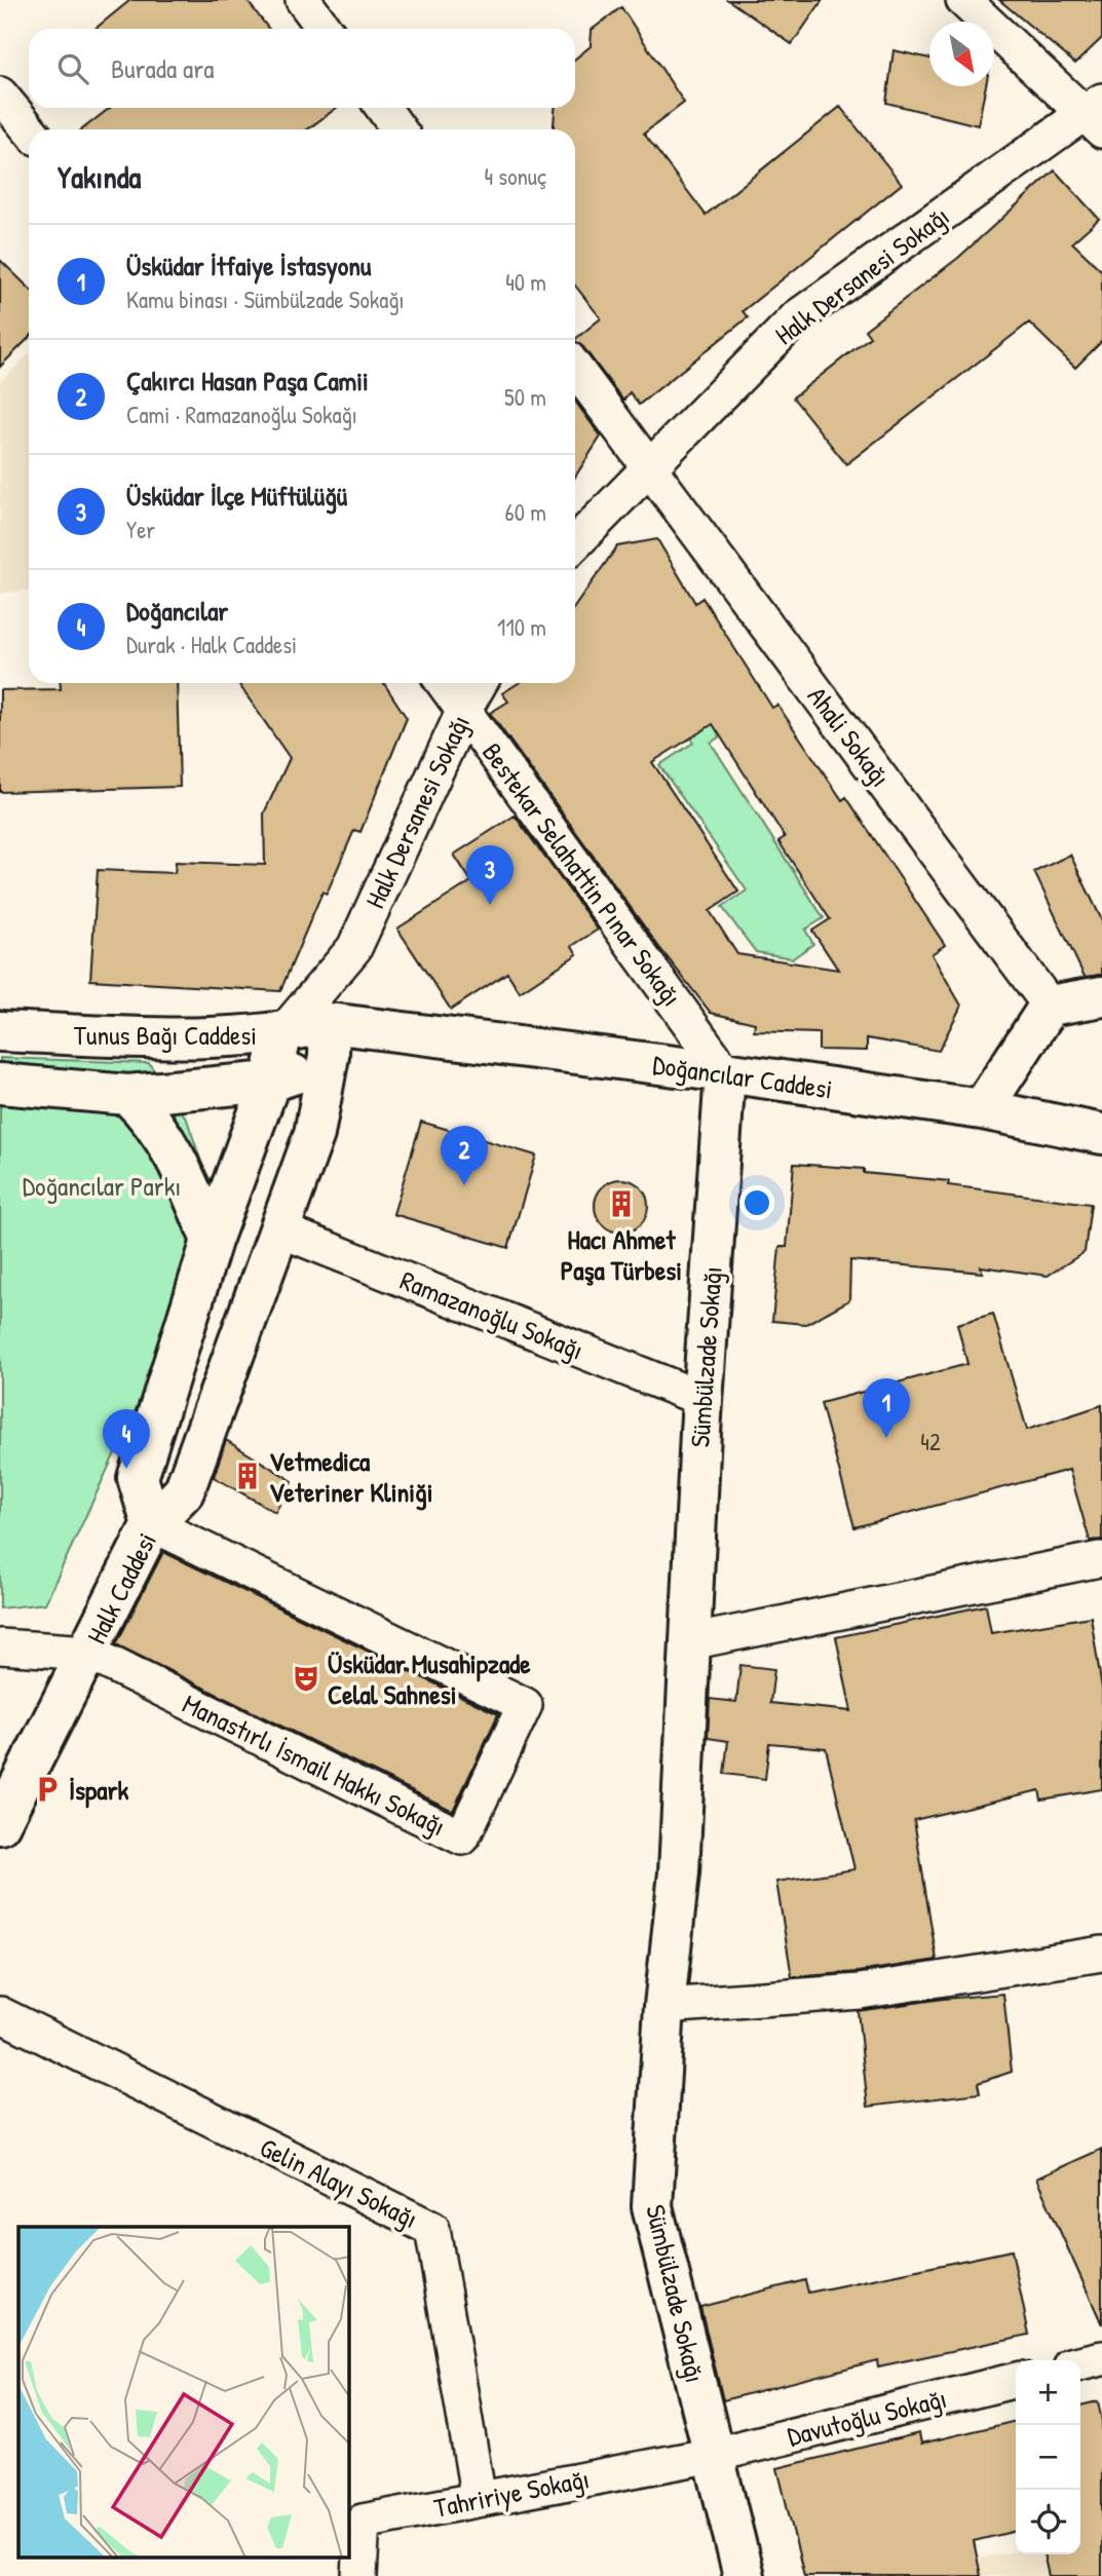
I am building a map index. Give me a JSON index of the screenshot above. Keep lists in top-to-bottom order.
{
  "streets": {
    "street": [
      "Halk Dersanesi Sokağı",
      "Ahali Sokağı",
      "Bestekar Selahattin Pınar Sokağı",
      "Tunus Bağı Caddesi",
      "Doğancılar Caddesi",
      "Ramazanoğlu Sokağı",
      "Sümbülzade Sokağı",
      "Halk Caddesi",
      "Manastırlı İsmail Hakkı Sokağı",
      "Gelin Alayı Sokağı",
      "Davutoğlu Sokağı",
      "Tahririye Sokağı"
    ]
  },
  "crossings": [
    ["Halk Dersanesi Sokağı", "Ahali Sokağı"],
    ["Halk Dersanesi Sokağı", "Bestekar Selahattin Pınar Sokağı"],
    ["Halk Dersanesi Sokağı", "Tunus Bağı Caddesi"],
    ["Halk Dersanesi Sokağı", "Doğancılar Caddesi"],
    ["Halk Dersanesi Sokağı", "Halk Caddesi"],
    ["Bestekar Selahattin Pınar Sokağı", "Doğancılar Caddesi"],
    ["Bestekar Selahattin Pınar Sokağı", "Sümbülzade Sokağı"],
    ["Tunus Bağı Caddesi", "Doğancılar Caddesi"],
    ["Tunus Bağı Caddesi", "Halk Caddesi"],
    ["Doğancılar Caddesi", "Sümbülzade Sokağı"],
    ["Doğancılar Caddesi", "Halk Caddesi"],
    ["Ramazanoğlu Sokağı", "Sümbülzade Sokağı"],
    ["Ramazanoğlu Sokağı", "Halk Caddesi"],
    ["Sümbülzade Sokağı", "Davutoğlu Sokağı"],
    ["Sümbülzade Sokağı", "Tahririye Sokağı"],
    ["Halk Caddesi", "Manastırlı İsmail Hakkı Sokağı"],
    ["Gelin Alayı Sokağı", "Tahririye Sokağı"],
    ["Davutoğlu Sokağı", "Tahririye Sokağı"]
  ],
  "parks": ["Doğancılar Parkı"],
  "places": {
    "building": ["Hacı Ahmet Paşa Türbesi", "Vetmedica Veteriner Kliniği"],
    "theatre": ["Üsküdar Musahipzade Celal Sahnesi"],
    "parking": ["İspark"]
  },
  "house_numbers": ["42"],
  "north": "bottom right",
  "page": {
    "search": "Burada ara",
    "heading": ["Yakında", "4 sonuç"],
    "list": [
      {
        "mark": "1",
        "name": "Üsküdar İtfaiye İstasyonu",
        "note": "Kamu binası · Sümbülzade Sokağı",
        "value": "40 m"
      },
      {
        "mark": "2",
        "name": "Çakırcı Hasan Paşa Camii",
        "note": "Cami · Ramazanoğlu Sokağı",
        "value": "50 m"
      },
      {
        "mark": "3",
        "name": "Üsküdar İlçe Müftülüğü",
        "note": "Yer",
        "value": "60 m"
      },
      {
        "mark": "4",
        "name": "Doğancılar",
        "note": "Durak · Halk Caddesi",
        "value": "110 m"
      }
    ],
    "pins": [
      "3",
      "2",
      "1",
      "4"
    ],
    "map_buttons": ["+", "−"]
  }
}
